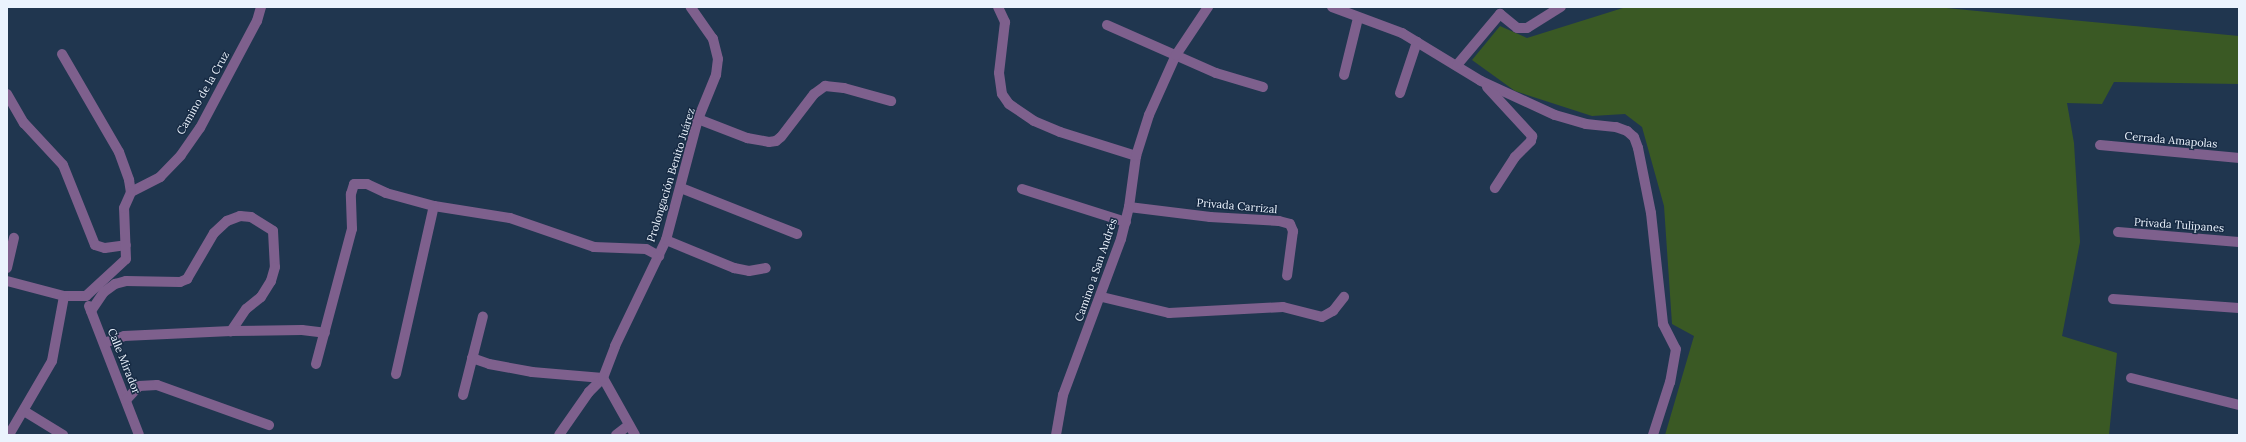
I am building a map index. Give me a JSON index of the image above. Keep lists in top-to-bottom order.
{
  "streets": {
    "street": [
      "Camino de la Cruz",
      "Cerrada Amapolas",
      "Prolongación Benito Juárez",
      "Privada Carrizal",
      "Privada Tulipanes",
      "Camino a San Andrés",
      "Calle Mirador"
    ]
  },
  "crossings": [
    ["Privada Carrizal", "Camino a San Andrés"]
  ]
}
